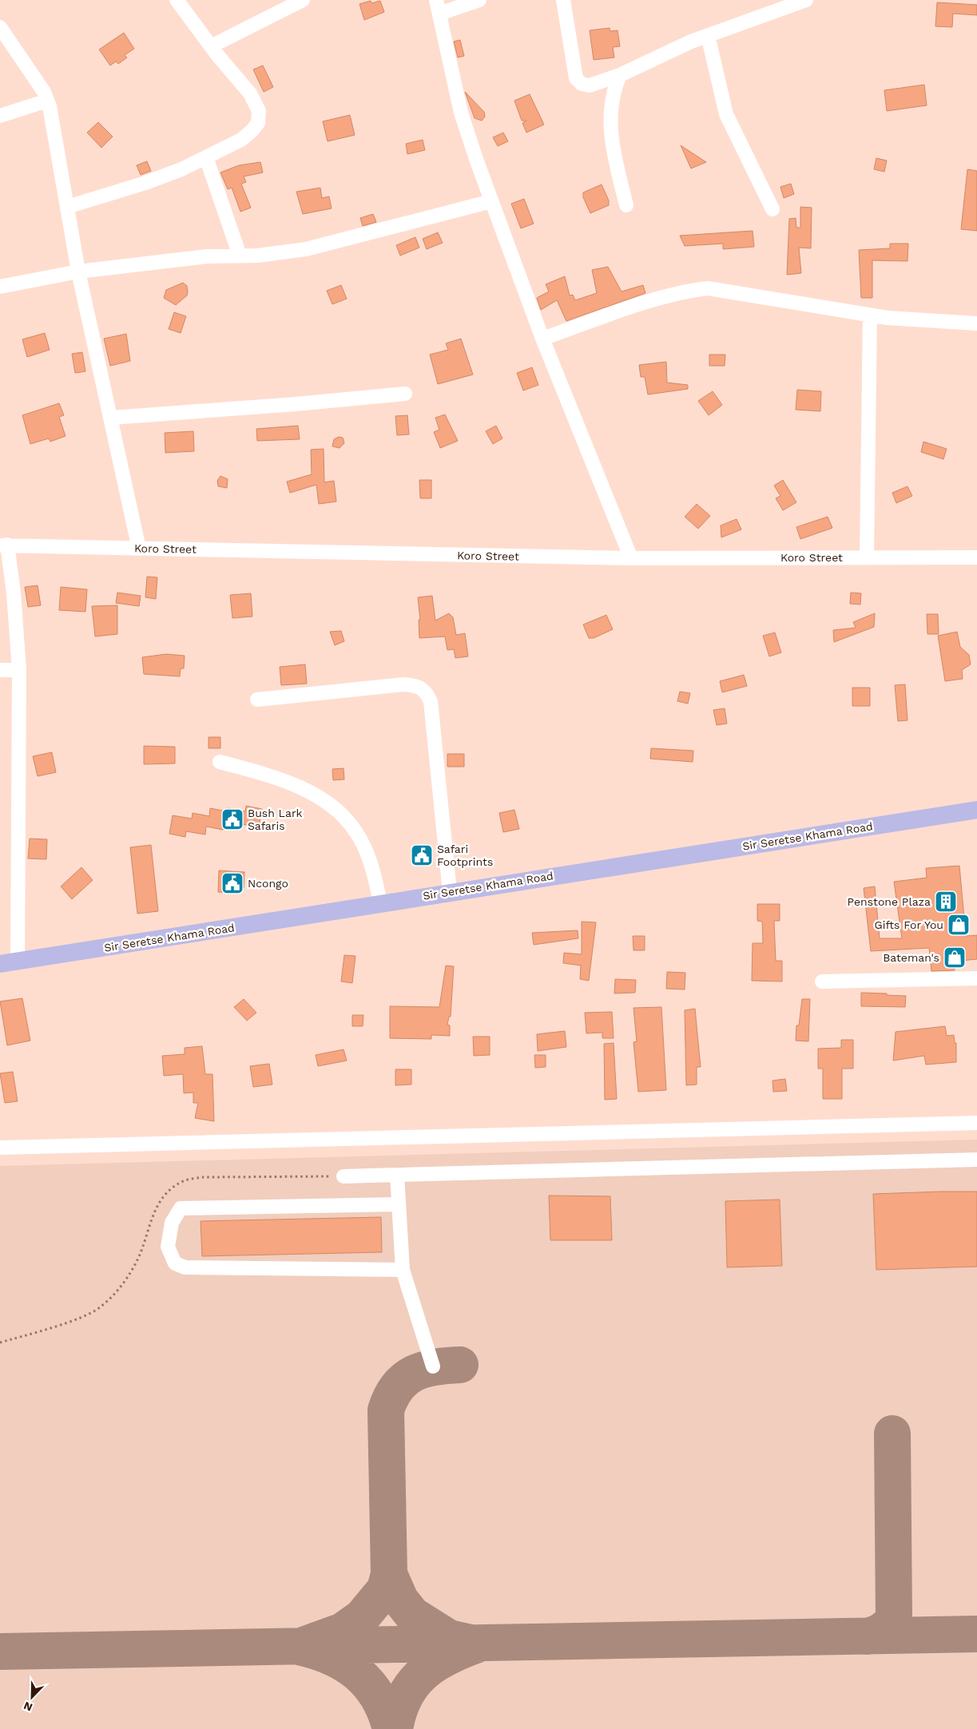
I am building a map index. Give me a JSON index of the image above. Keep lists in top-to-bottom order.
{
  "streets": {
    "main road": ["Sir Seretse Khama Road"],
    "street": ["Koro Street"]
  },
  "places": {
    "public building": ["Bush Lark Safaris", "Safari Footprints", "Ncongo"],
    "building": ["Penstone Plaza"],
    "shop": ["Gifts For You", "Bateman's"]
  },
  "north": "bottom left"
}
